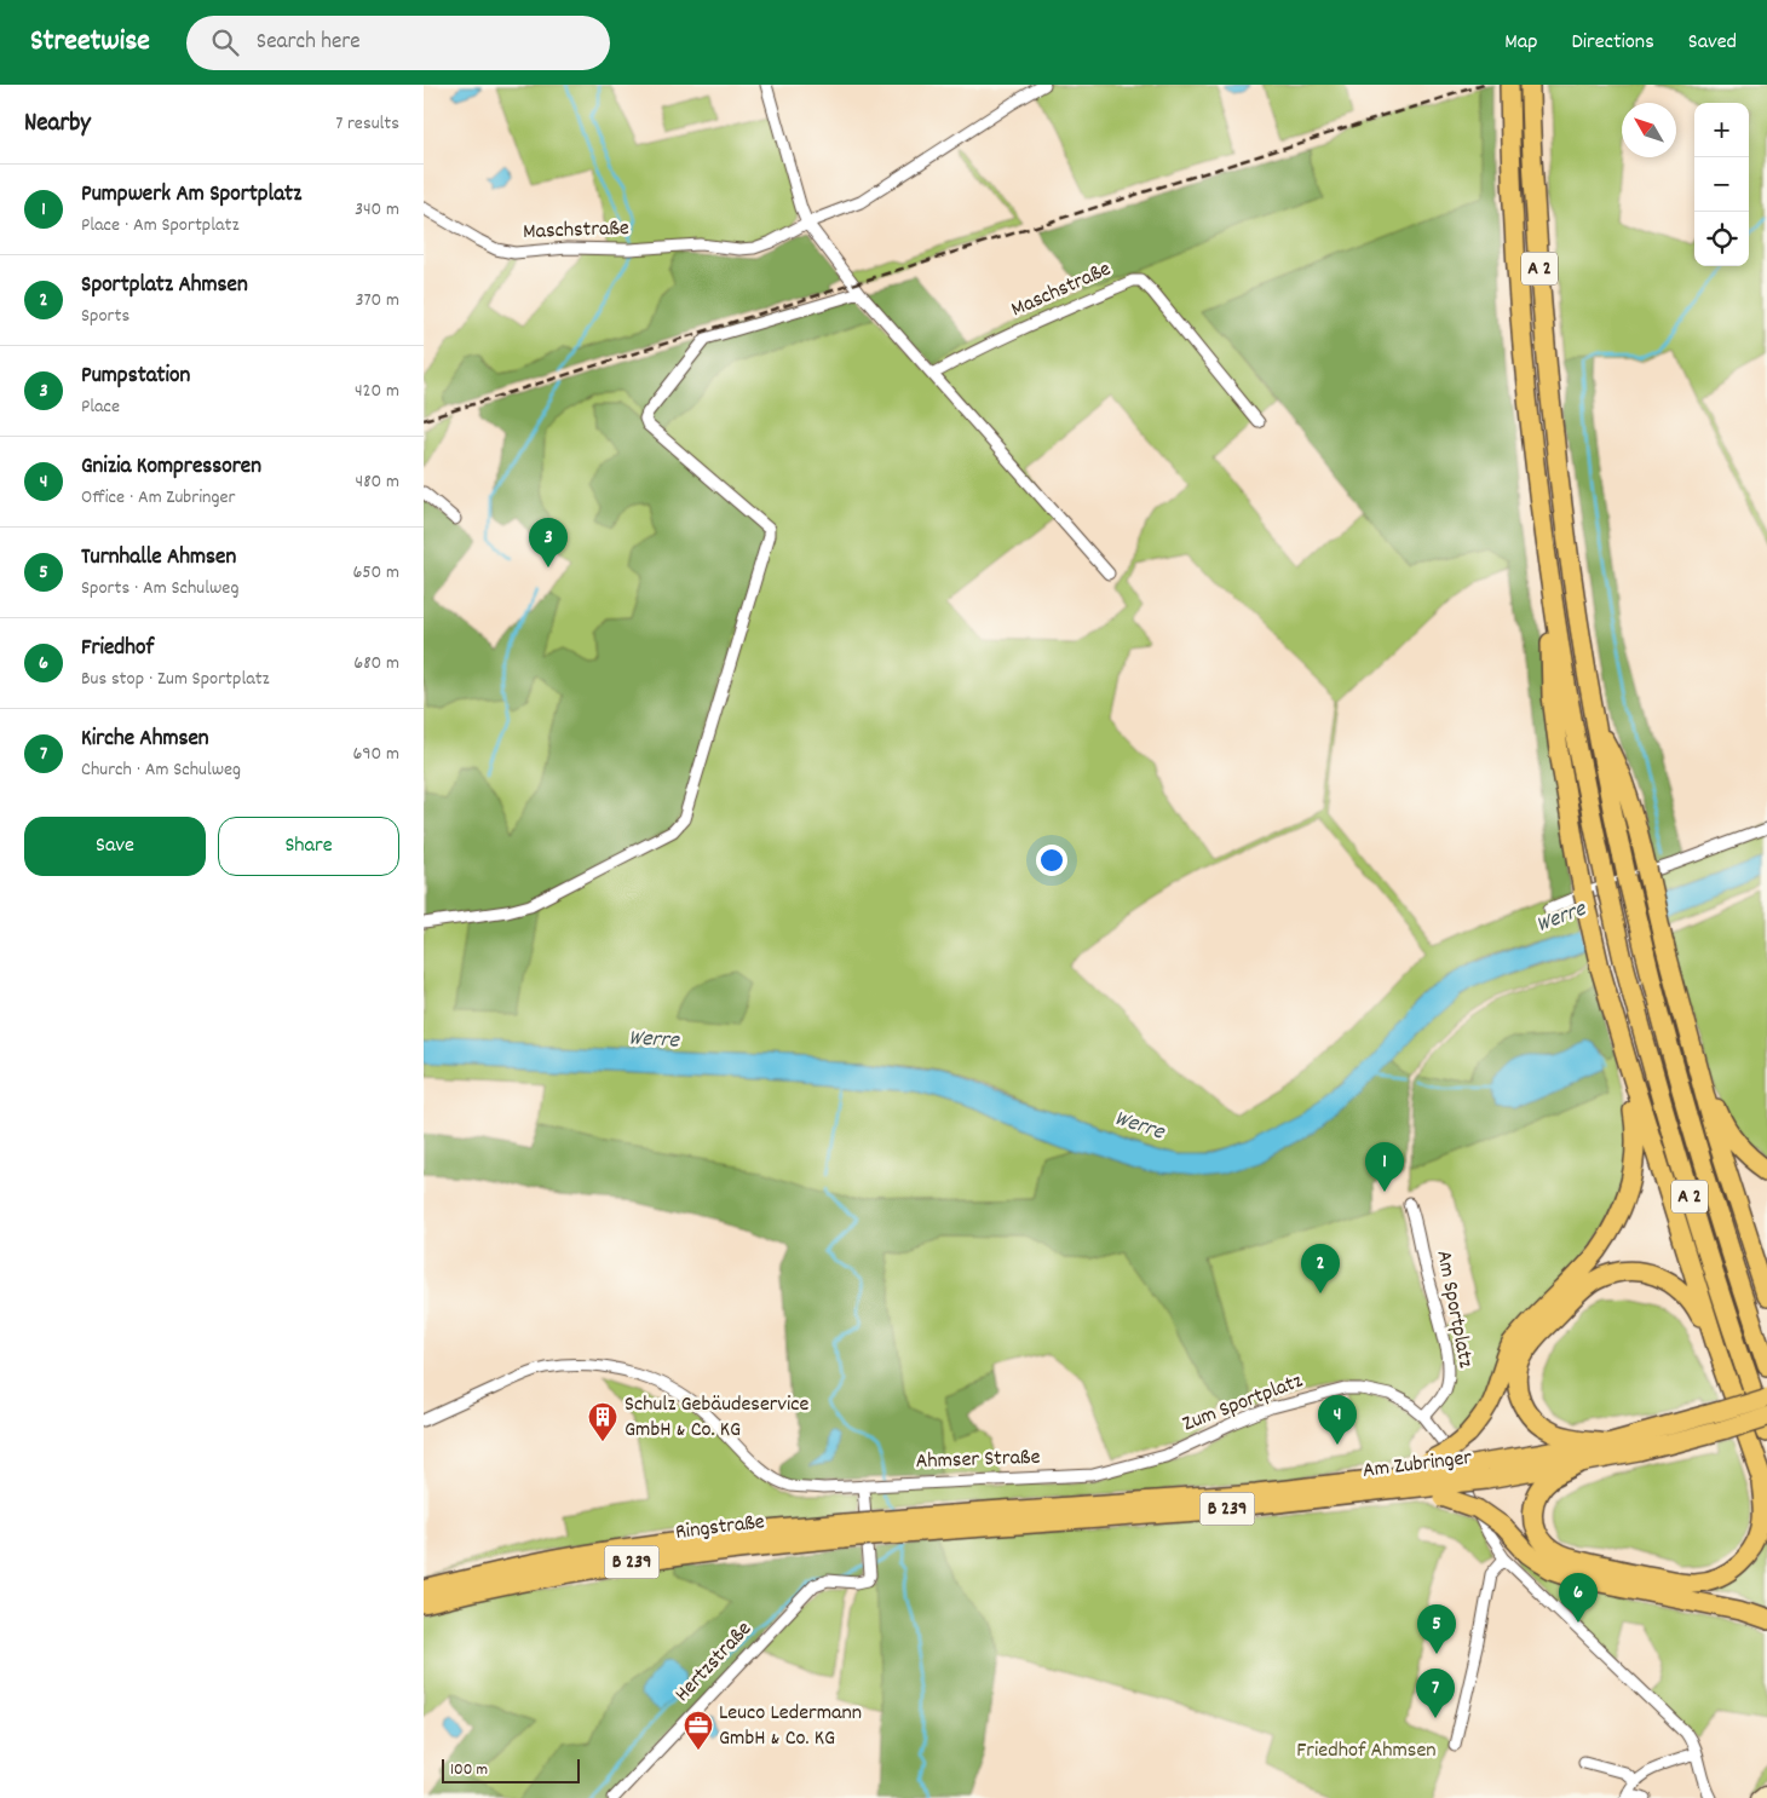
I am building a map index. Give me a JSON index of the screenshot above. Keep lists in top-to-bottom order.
{
  "streets": {
    "highway": [
      "A 2",
      "Am Zubringer",
      "B 239",
      "Ringstraße"
    ],
    "street": [
      "Maschstraße",
      "Am Sportplatz",
      "Zum Sportplatz",
      "Ahmser Straße",
      "Hertzstraße"
    ]
  },
  "crossings": [
    ["Am Sportplatz", "Zum Sportplatz"],
    ["Zum Sportplatz", "Ahmser Straße"],
    ["Ahmser Straße", "Hertzstraße"],
    ["Am Zubringer", "Ringstraße"]
  ],
  "water": ["Werre"],
  "parks": ["Friedhof Ahmsen"],
  "places": {
    "building": ["Schulz Gebäudeservice GmbH & Co. KG"],
    "office": ["Leuco Ledermann GmbH & Co. KG"]
  },
  "scale_bar": "100 m",
  "north": "top left",
  "page": {
    "header": "Streetwise",
    "search": "Search here",
    "nav": ["Map", "Directions", "Saved"],
    "heading": ["Nearby", "7 results"],
    "map_buttons": ["+", "−"],
    "list": [
      {
        "mark": "1",
        "name": "Pumpwerk Am Sportplatz",
        "note": "Place · Am Sportplatz",
        "value": "340 m"
      },
      {
        "mark": "2",
        "name": "Sportplatz Ahmsen",
        "note": "Sports",
        "value": "370 m"
      },
      {
        "mark": "3",
        "name": "Pumpstation",
        "note": "Place",
        "value": "420 m"
      },
      {
        "mark": "4",
        "name": "Gnizia Kompressoren",
        "note": "Office · Am Zubringer",
        "value": "480 m"
      },
      {
        "mark": "5",
        "name": "Turnhalle Ahmsen",
        "note": "Sports · Am Schulweg",
        "value": "650 m"
      },
      {
        "mark": "6",
        "name": "Friedhof",
        "note": "Bus stop · Zum Sportplatz",
        "value": "680 m"
      },
      {
        "mark": "7",
        "name": "Kirche Ahmsen",
        "note": "Church · Am Schulweg",
        "value": "690 m"
      }
    ],
    "pins": [
      "3",
      "1",
      "2",
      "4",
      "6",
      "5",
      "7"
    ],
    "buttons": ["Save", "Share"],
    "scale": "100 m"
  }
}
